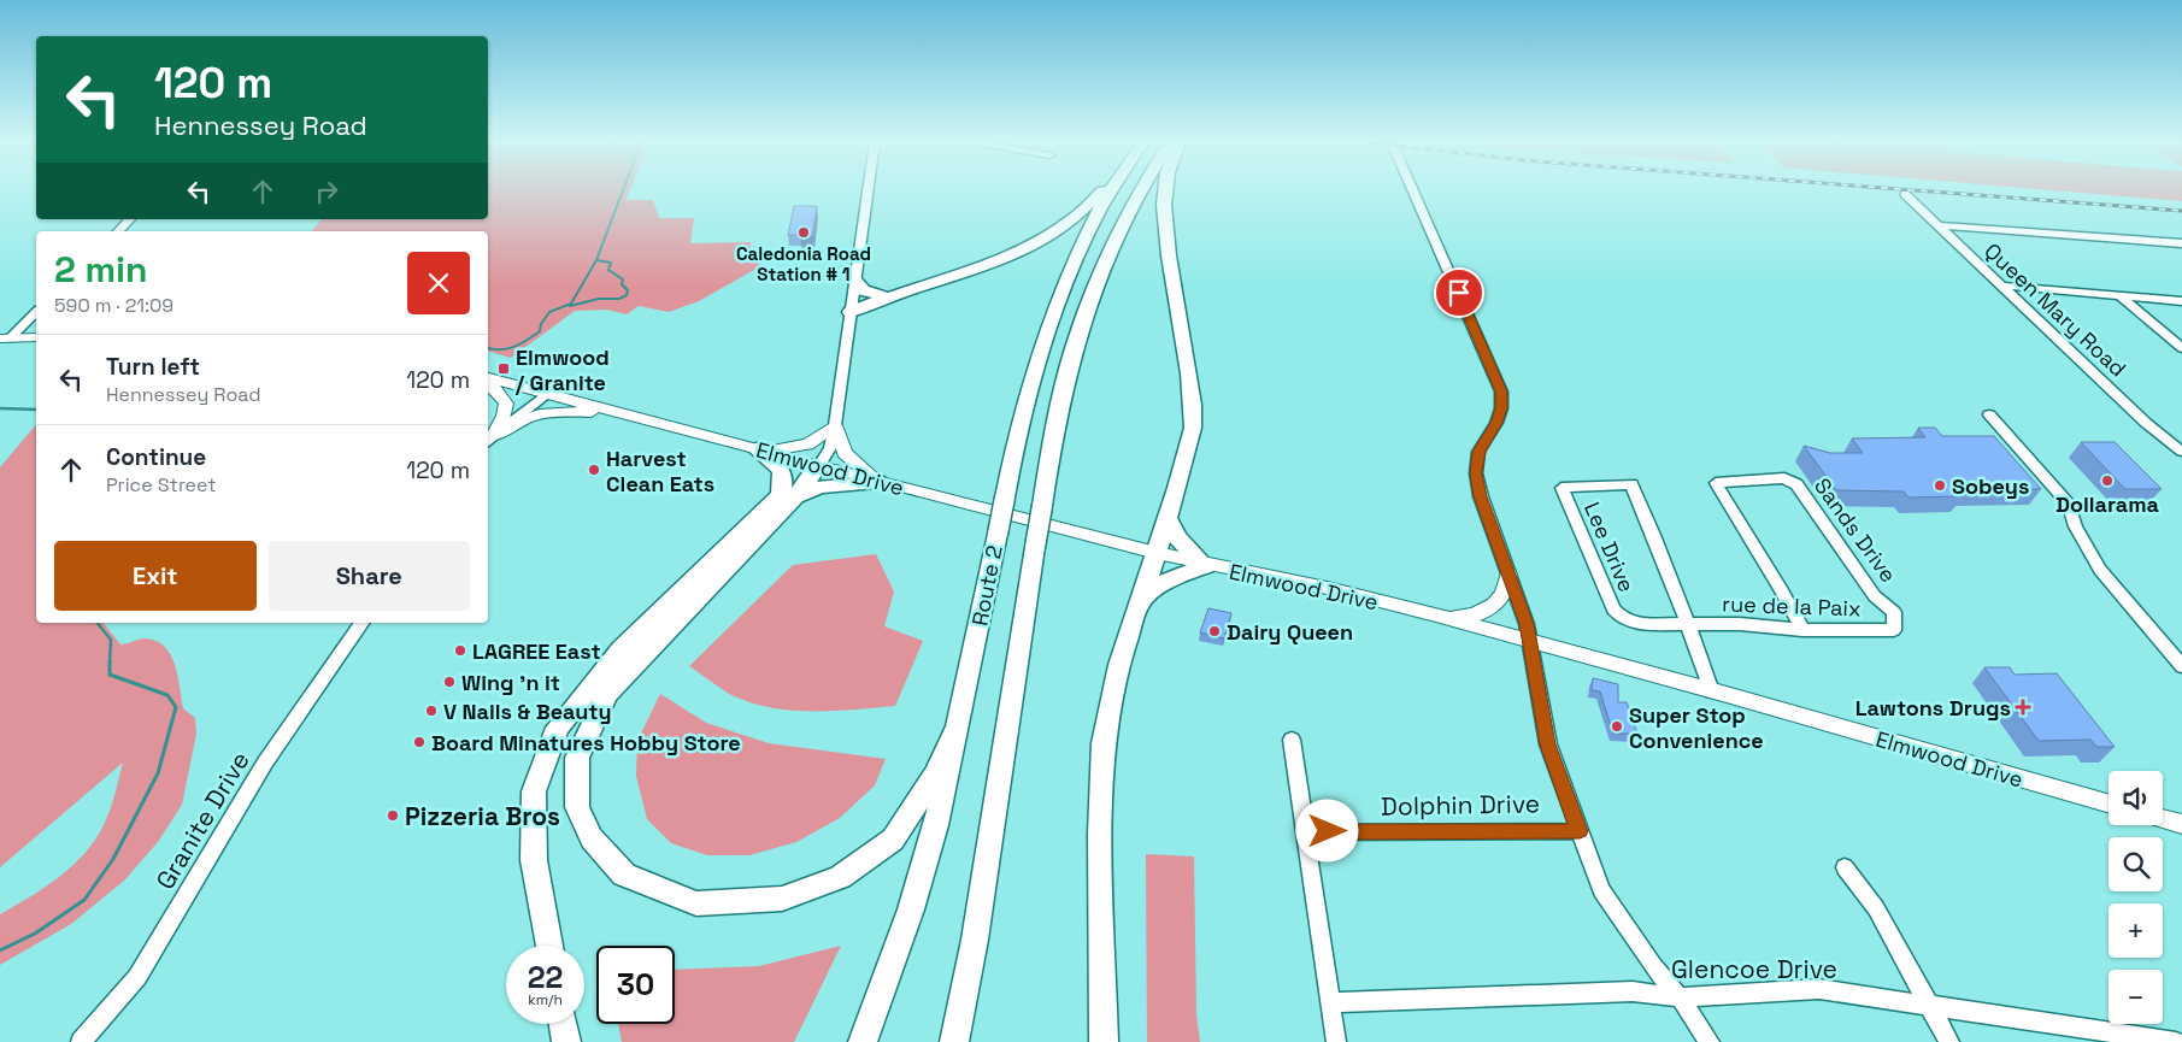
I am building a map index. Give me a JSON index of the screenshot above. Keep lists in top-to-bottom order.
{
  "streets": {
    "highway": ["Route 2"],
    "main road": ["Elmwood Drive"],
    "street": [
      "Queen Mary Road",
      "Sands Drive",
      "Lee Drive",
      "rue de la Paix",
      "Dolphin Drive",
      "Granite Drive",
      "Glencoe Drive"
    ]
  },
  "crossings": [
    ["Sands Drive", "rue de la Paix"],
    ["Lee Drive", "rue de la Paix"]
  ],
  "places": {
    "other": [
      "Caledonia Road Station # 1",
      "Harvest Clean Eats",
      "Dollarama",
      "Sobeys",
      "Dairy Queen",
      "LAGREE East",
      "Wing 'n it",
      "V Nails & Beauty",
      "Super Stop Convenience",
      "Board Minatures Hobby Store",
      "Pizzeria Bros"
    ],
    "transit": ["Elmwood / Granite"],
    "health": ["Lawtons Drugs"]
  },
  "page": {
    "turn": ["120 m", "Hennessey Road"],
    "heading": ["2 min", "590 m · 21:09"],
    "list": [
      {
        "name": "Turn left",
        "note": "Hennessey Road",
        "value": "120 m"
      },
      {
        "name": "Continue",
        "note": "Price Street",
        "value": "120 m"
      }
    ],
    "buttons": ["Exit", "Share"],
    "map_buttons": ["+", "−"],
    "speed": "22 km/h",
    "limit": "30"
  }
}
